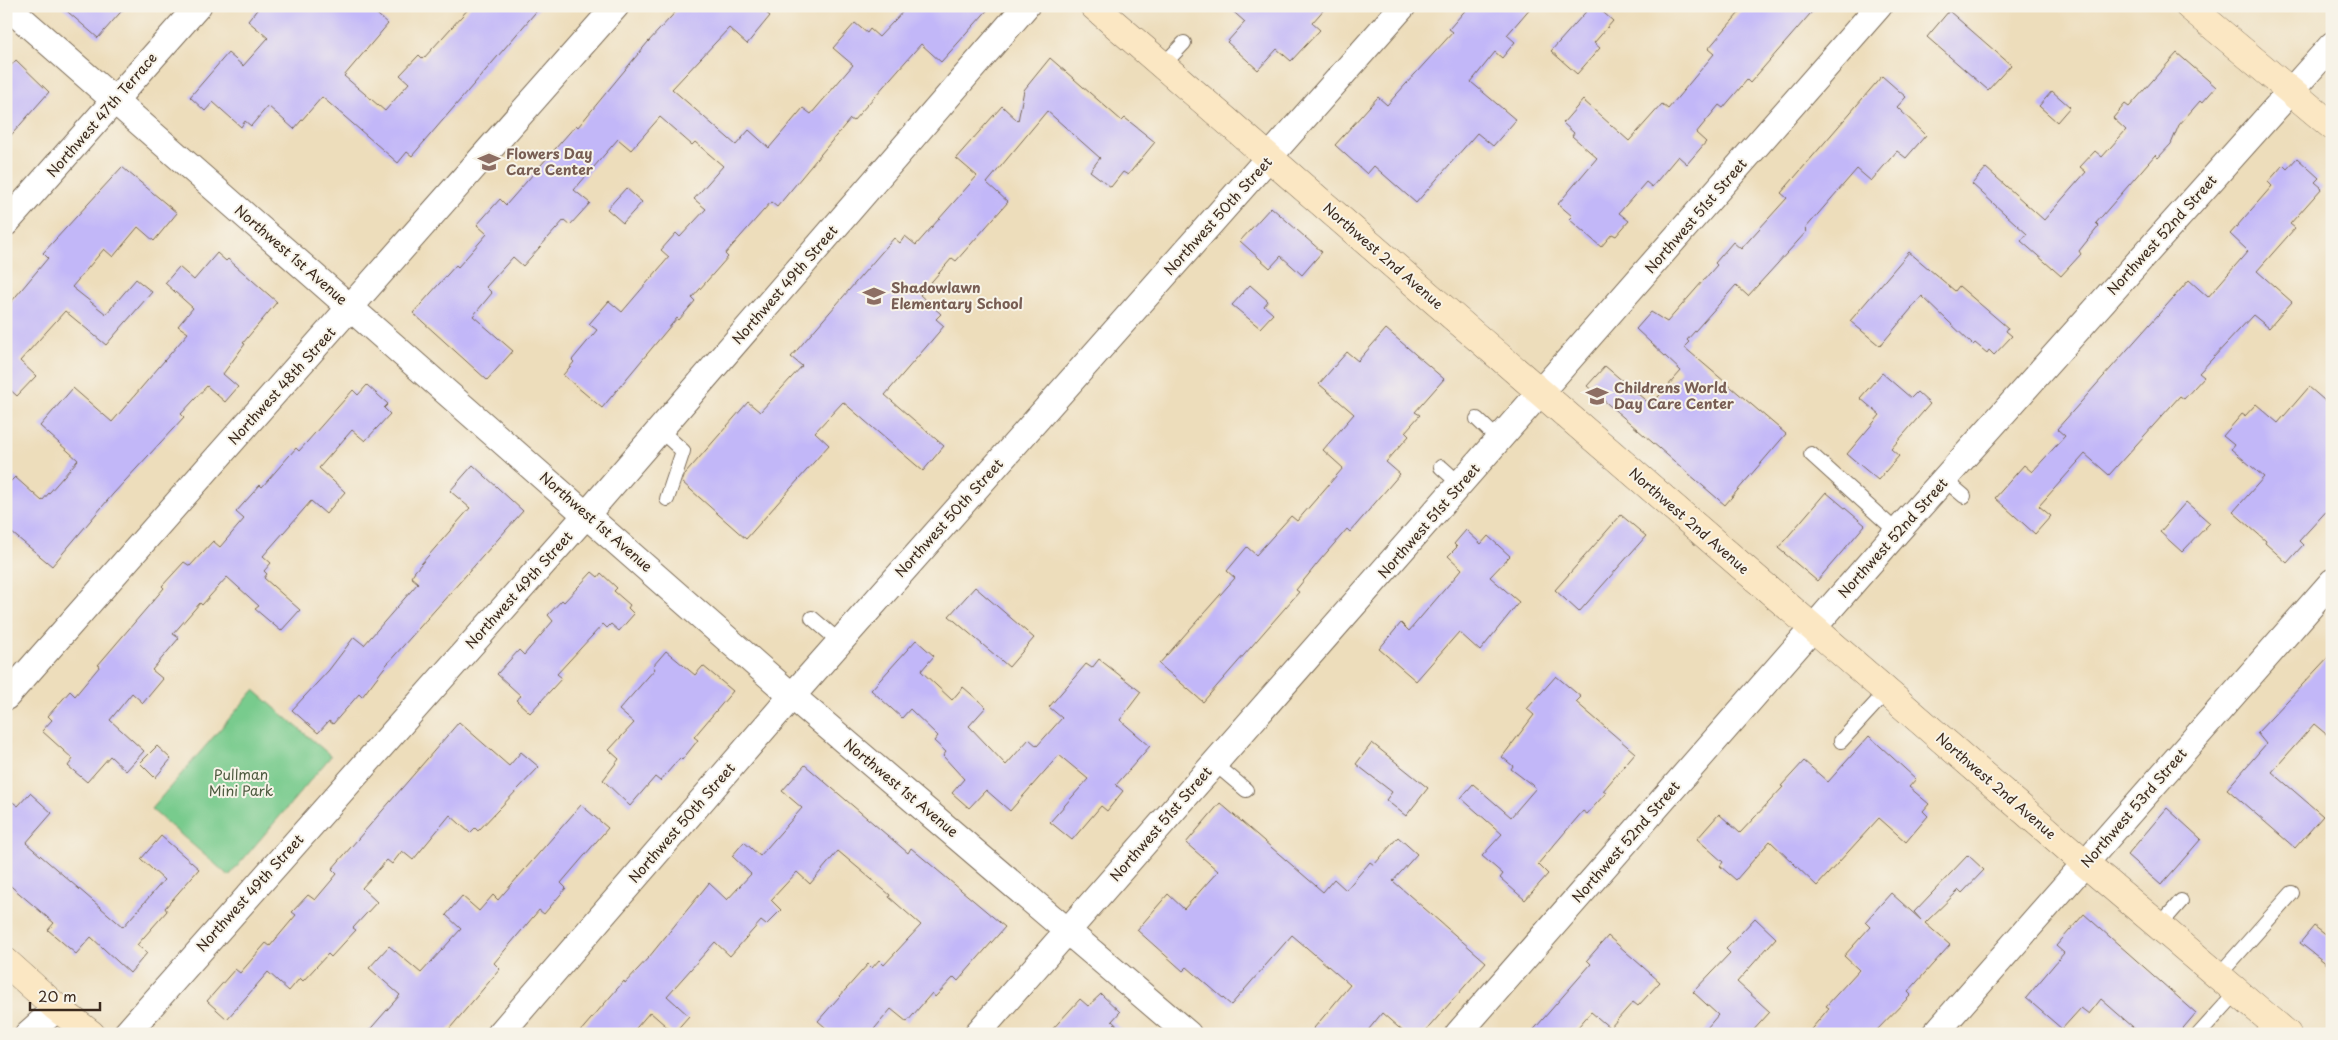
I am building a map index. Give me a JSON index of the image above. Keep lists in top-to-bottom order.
{
  "streets": {
    "street": [
      "Northwest 47th Terrace",
      "Northwest 50th Street",
      "Northwest 51st Street",
      "Northwest 52nd Street",
      "Northwest 1st Avenue",
      "Northwest 2nd Avenue",
      "Northwest 49th Street",
      "Northwest 48th Street",
      "Northwest 53rd Street"
    ]
  },
  "crossings": [
    ["Northwest 47th Terrace", "Northwest 1st Avenue"],
    ["Northwest 50th Street", "Northwest 1st Avenue"],
    ["Northwest 50th Street", "Northwest 2nd Avenue"],
    ["Northwest 51st Street", "Northwest 1st Avenue"],
    ["Northwest 51st Street", "Northwest 2nd Avenue"],
    ["Northwest 52nd Street", "Northwest 2nd Avenue"],
    ["Northwest 1st Avenue", "Northwest 49th Street"],
    ["Northwest 1st Avenue", "Northwest 48th Street"],
    ["Northwest 2nd Avenue", "Northwest 53rd Street"]
  ],
  "parks": ["Pullman Mini Park"],
  "places": {
    "school or university": ["Flowers Day Care Center", "Shadowlawn Elementary School", "Childrens World Day Care Center"]
  },
  "scale_bar": "20 m"
}
